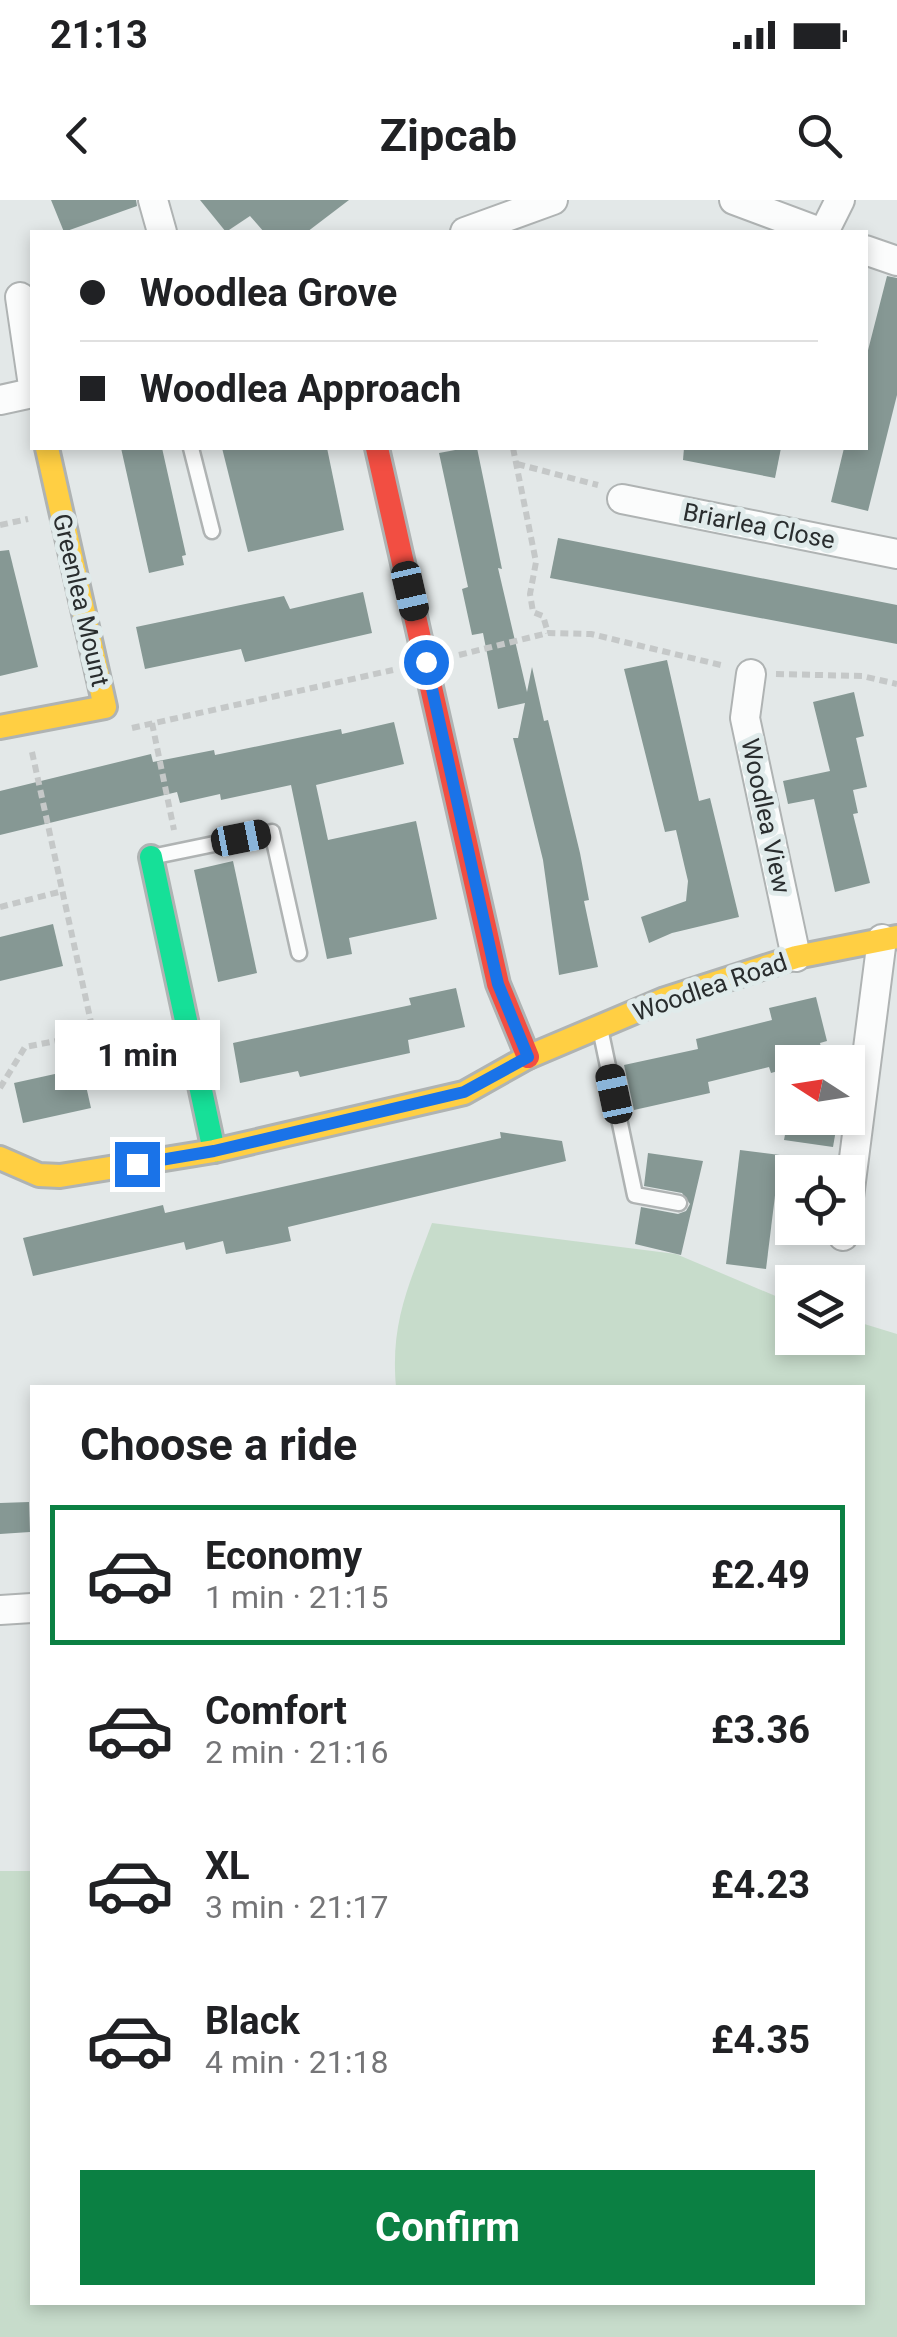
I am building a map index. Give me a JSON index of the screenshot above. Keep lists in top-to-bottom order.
{
  "streets": {
    "street": [
      "Briarlea Close",
      "Greenlea Mount",
      "Woodlea View",
      "Woodlea Road"
    ]
  },
  "crossings": [
    ["Woodlea View", "Woodlea Road"]
  ],
  "north": "left",
  "page": {
    "status": "21:13",
    "header": "Zipcab",
    "banner": ["Woodlea Grove", "Woodlea Approach"],
    "bubble": "1 min",
    "heading": "Choose a ride",
    "list": [
      {
        "name": "Economy",
        "note": "1 min · 21:15",
        "value": "£2.49"
      },
      {
        "name": "Comfort",
        "note": "2 min · 21:16",
        "value": "£3.36"
      },
      {
        "name": "XL",
        "note": "3 min · 21:17",
        "value": "£4.23"
      },
      {
        "name": "Black",
        "note": "4 min · 21:18",
        "value": "£4.35"
      }
    ],
    "buttons": "Confirm"
  }
}
